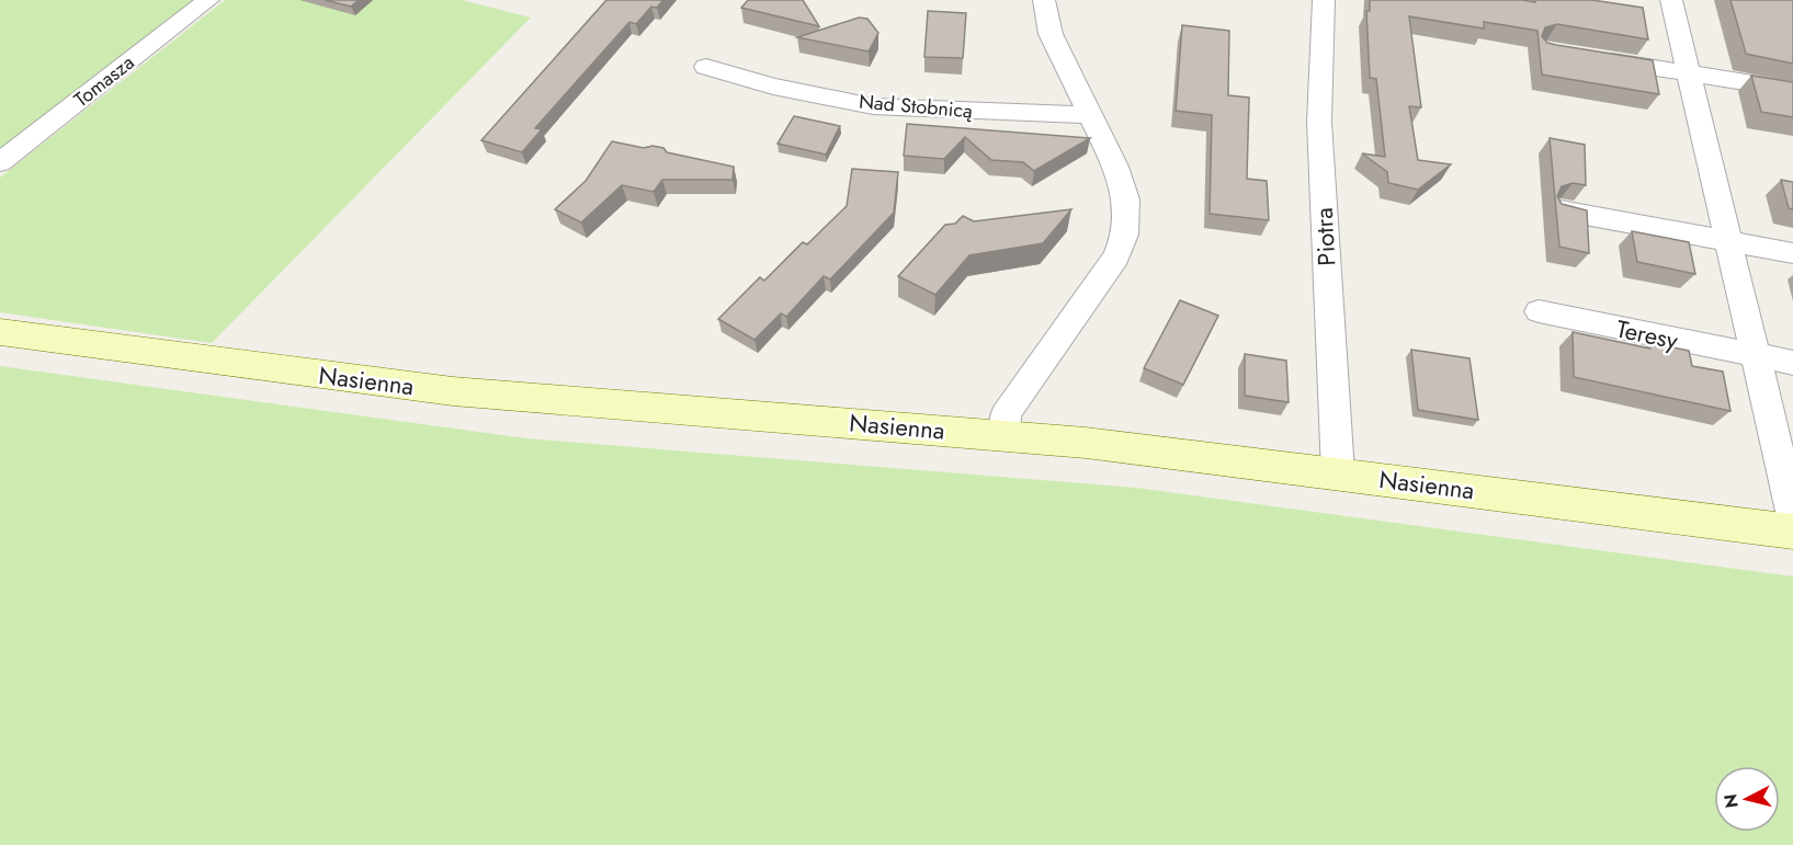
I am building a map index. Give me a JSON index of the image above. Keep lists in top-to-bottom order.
{
  "streets": {
    "street": [
      "Tomasza",
      "Nad Stobnicą",
      "Piotra",
      "Teresy",
      "Nasienna"
    ]
  },
  "crossings": [
    ["Piotra", "Nasienna"]
  ],
  "north": "left"
}
